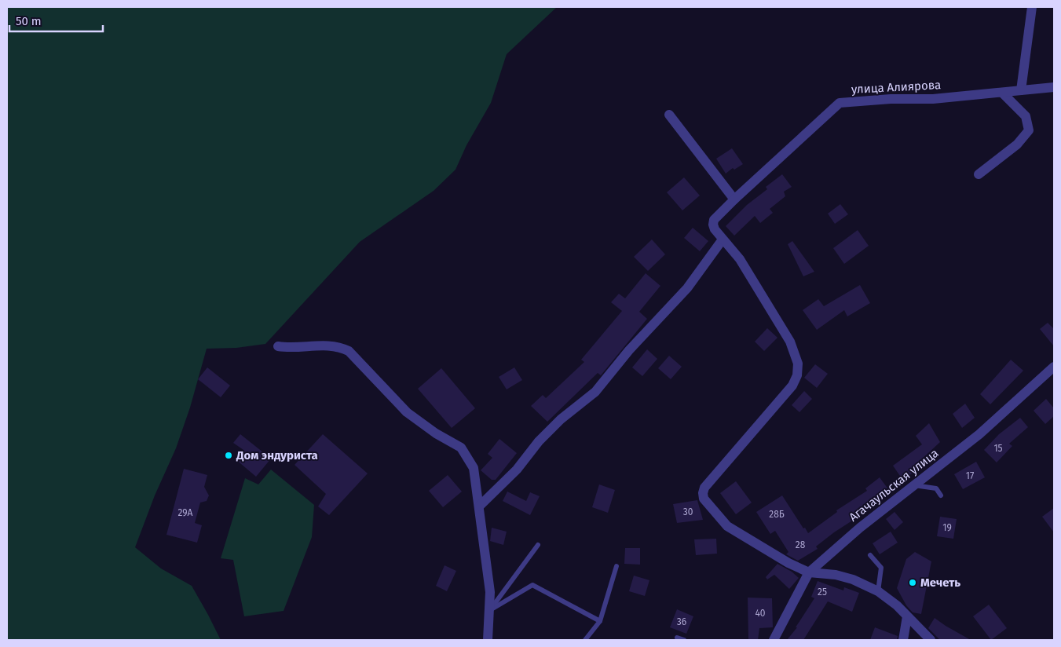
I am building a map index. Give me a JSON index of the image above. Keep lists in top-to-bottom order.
{
  "streets": {
    "street": ["улица Алиярова", "Агачаульская улица"]
  },
  "places": ["Дом эндуриста", "Мечеть"],
  "house_numbers": [
    "15",
    "17",
    "30",
    "29А",
    "28Б",
    "19",
    "28",
    "25",
    "40",
    "36"
  ],
  "scale_bar": "50 m"
}
